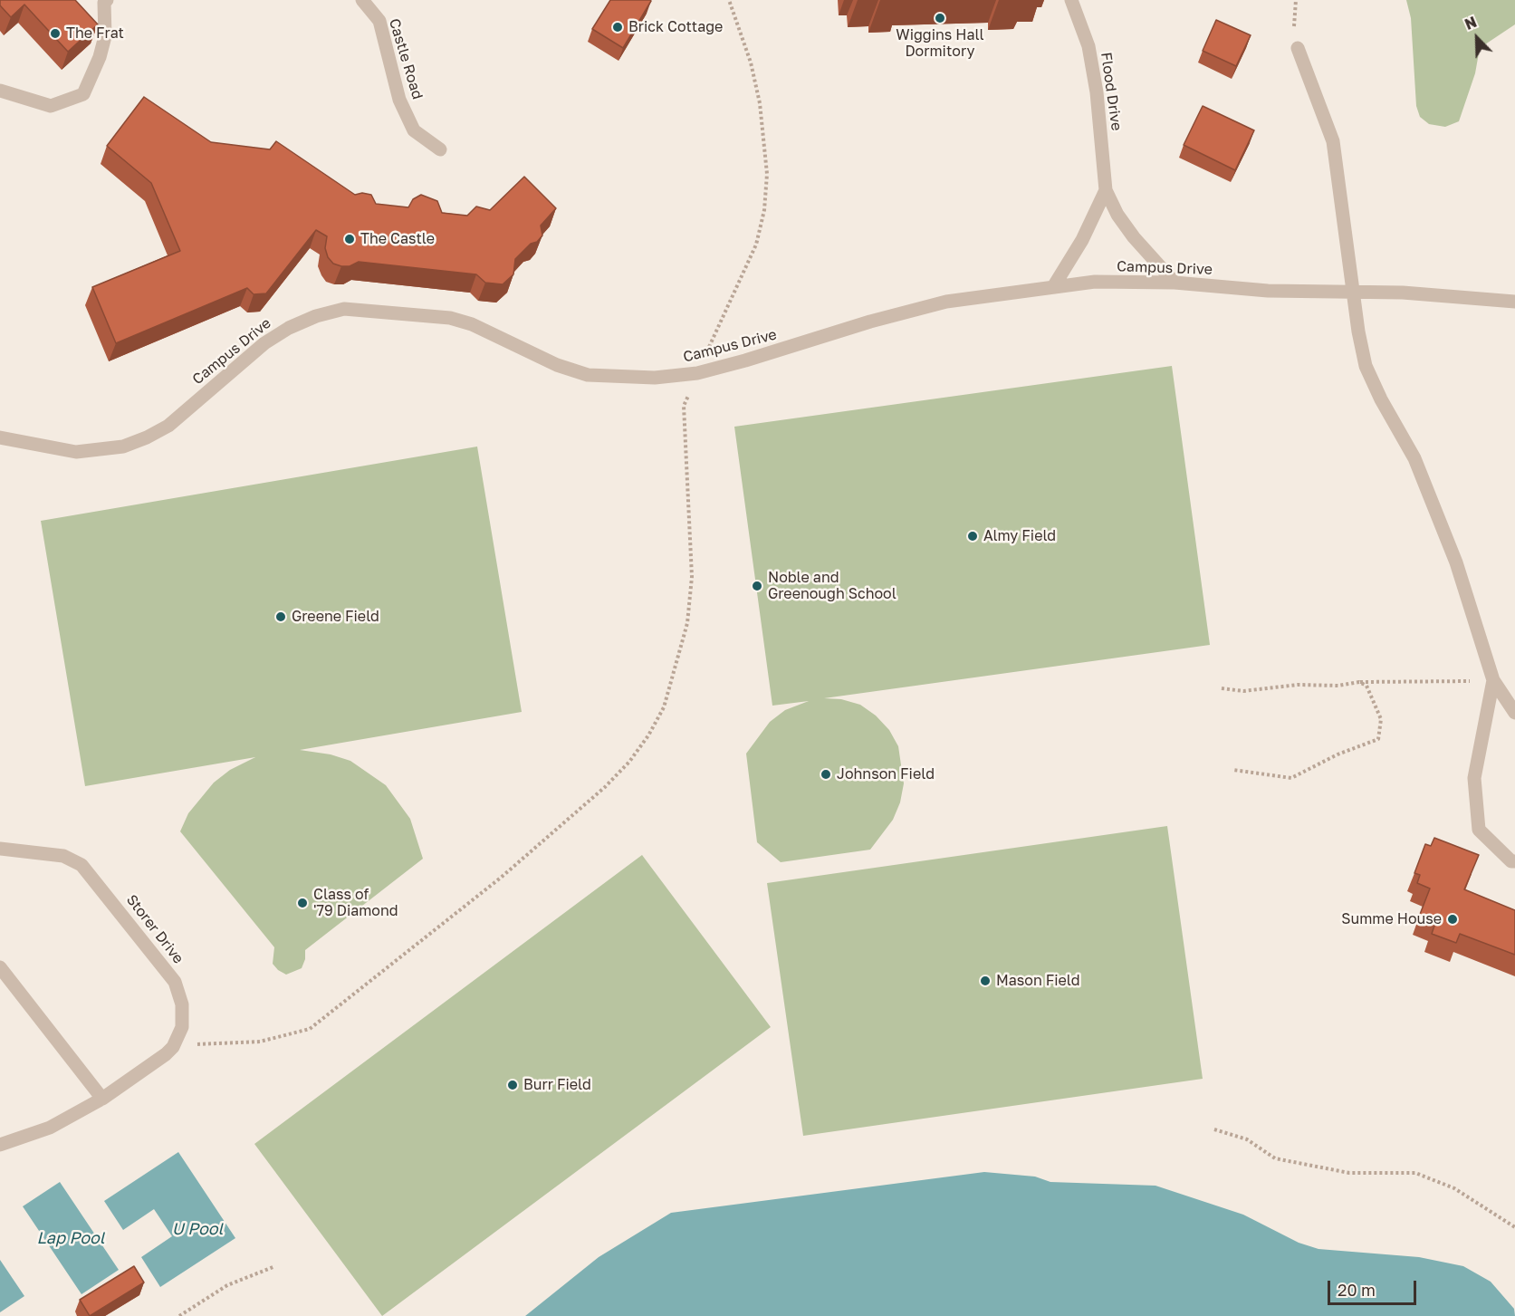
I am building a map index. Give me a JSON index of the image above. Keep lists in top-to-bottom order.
{
  "streets": {
    "lane": [
      "Castle Road",
      "Flood Drive",
      "Campus Drive",
      "Storer Drive"
    ]
  },
  "crossings": [
    ["Flood Drive", "Campus Drive"]
  ],
  "water": ["U Pool", "Lap Pool"],
  "places": [
    "Wiggins Hall Dormitory",
    "Brick Cottage",
    "The Frat",
    "The Castle",
    "Almy Field",
    "Noble and Greenough School",
    "Greene Field",
    "Johnson Field",
    "Class of '79 Diamond",
    "Summe House",
    "Mason Field",
    "Burr Field"
  ],
  "scale_bar": "20 m",
  "north": "top left"
}
